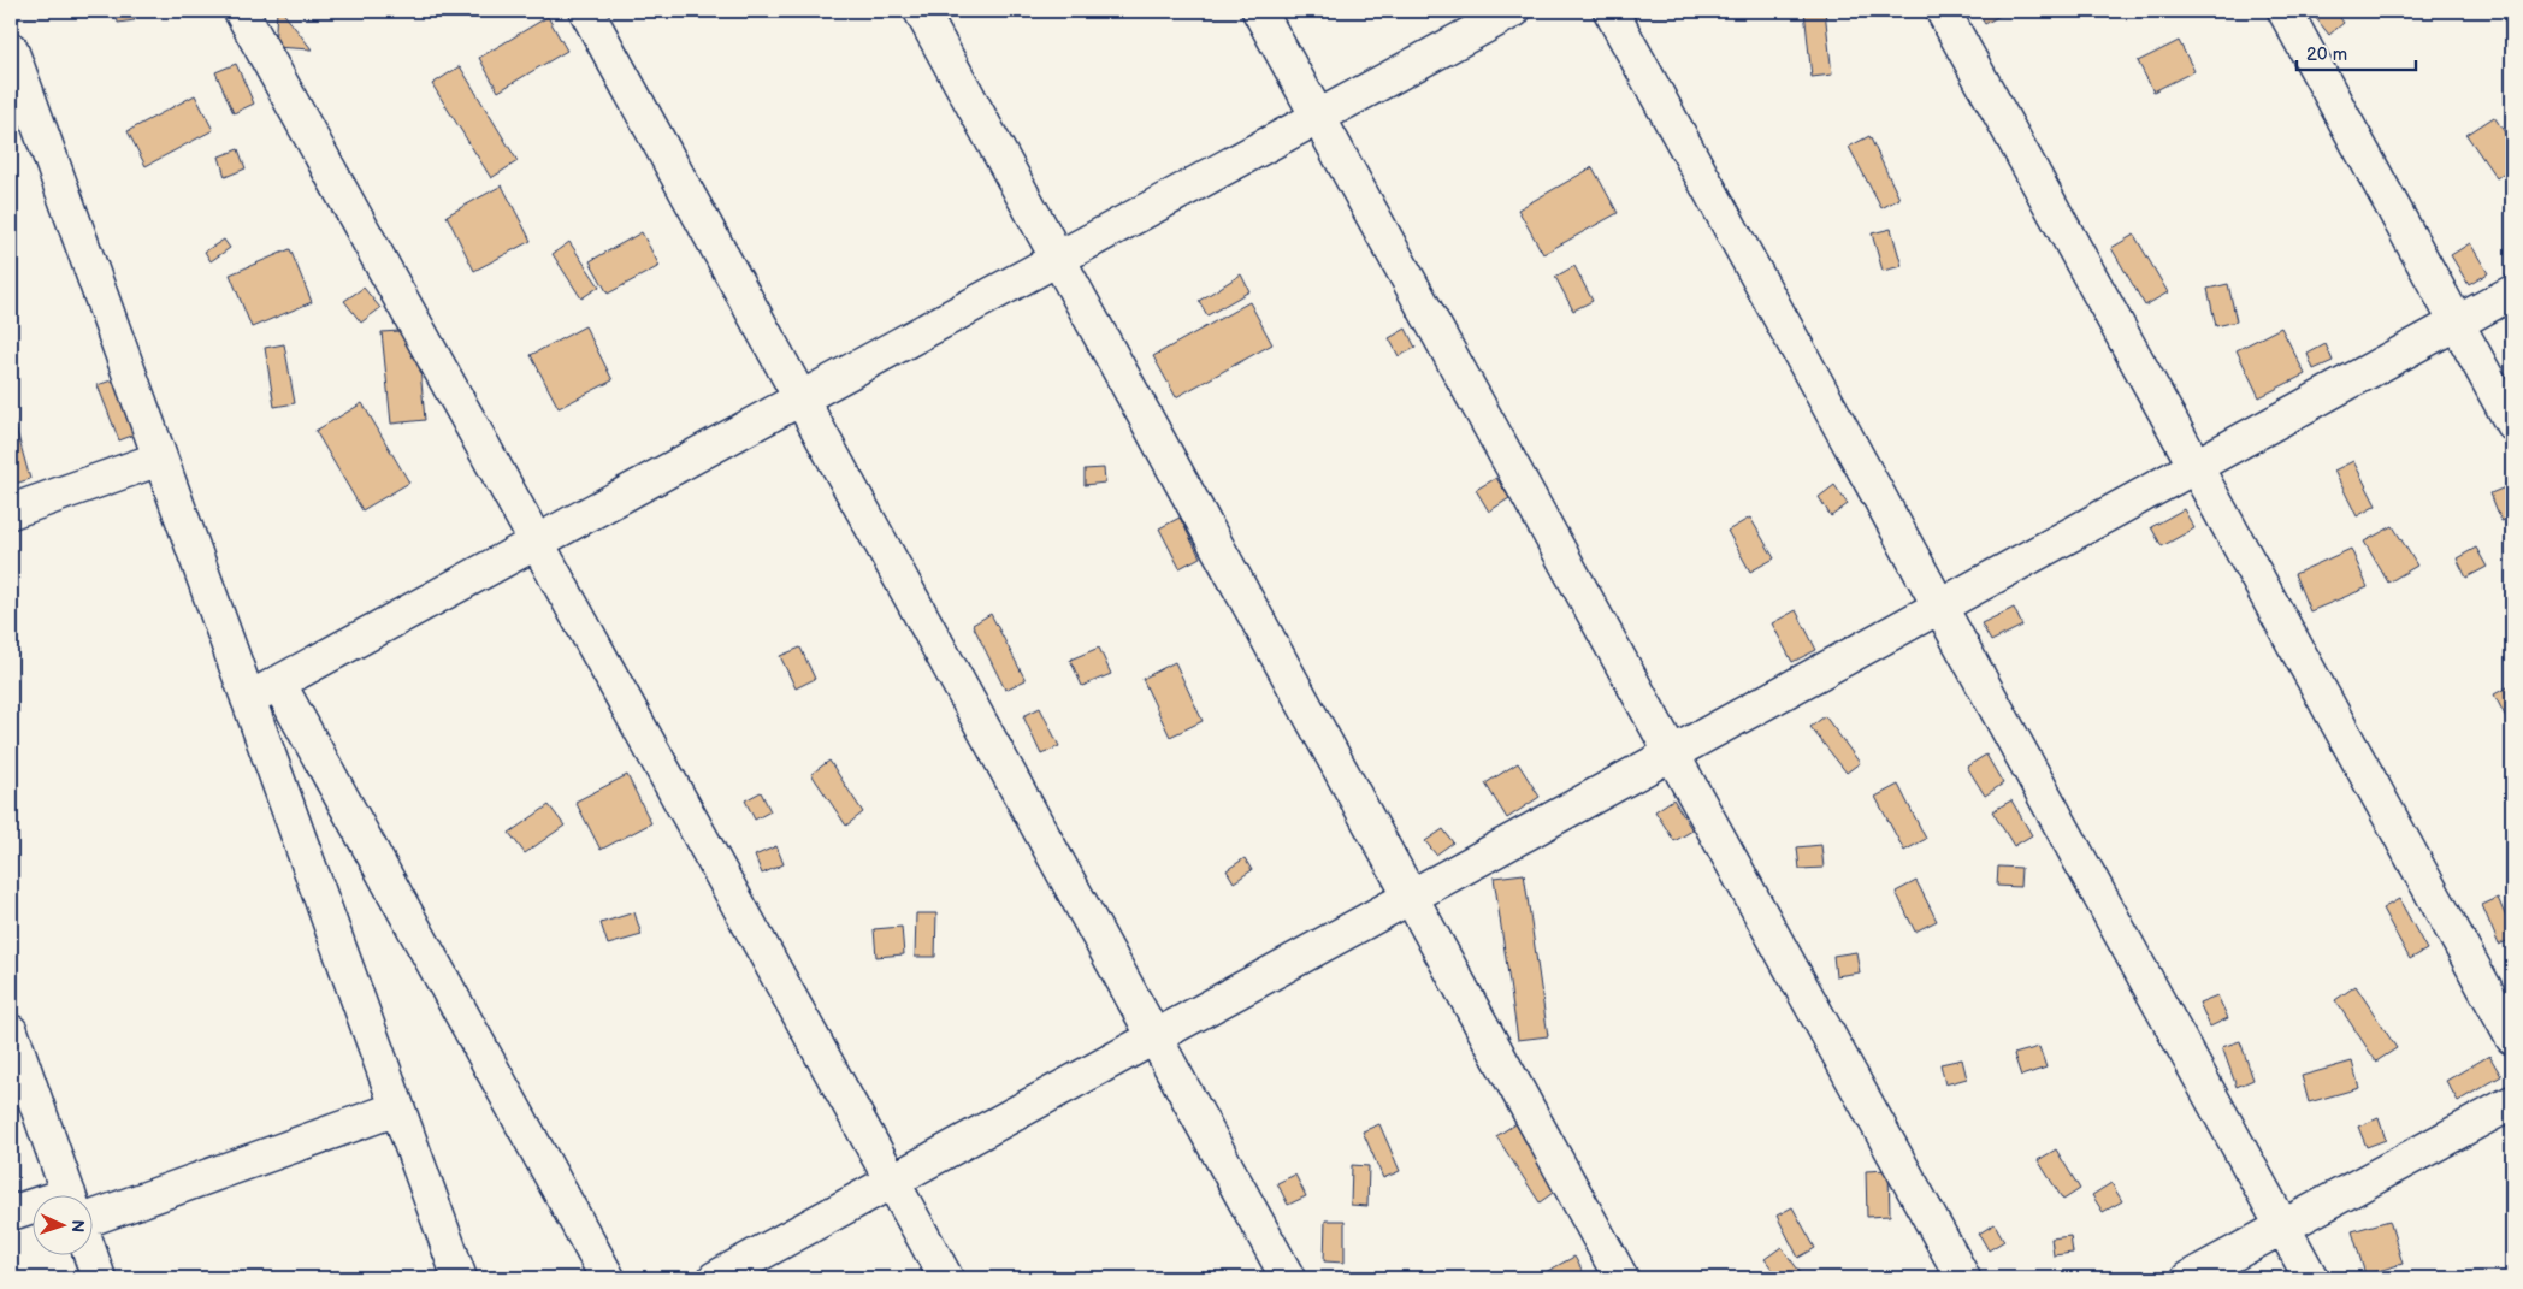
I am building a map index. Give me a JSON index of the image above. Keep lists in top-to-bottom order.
{
  "scale_bar": "20 m",
  "north": "right"
}
